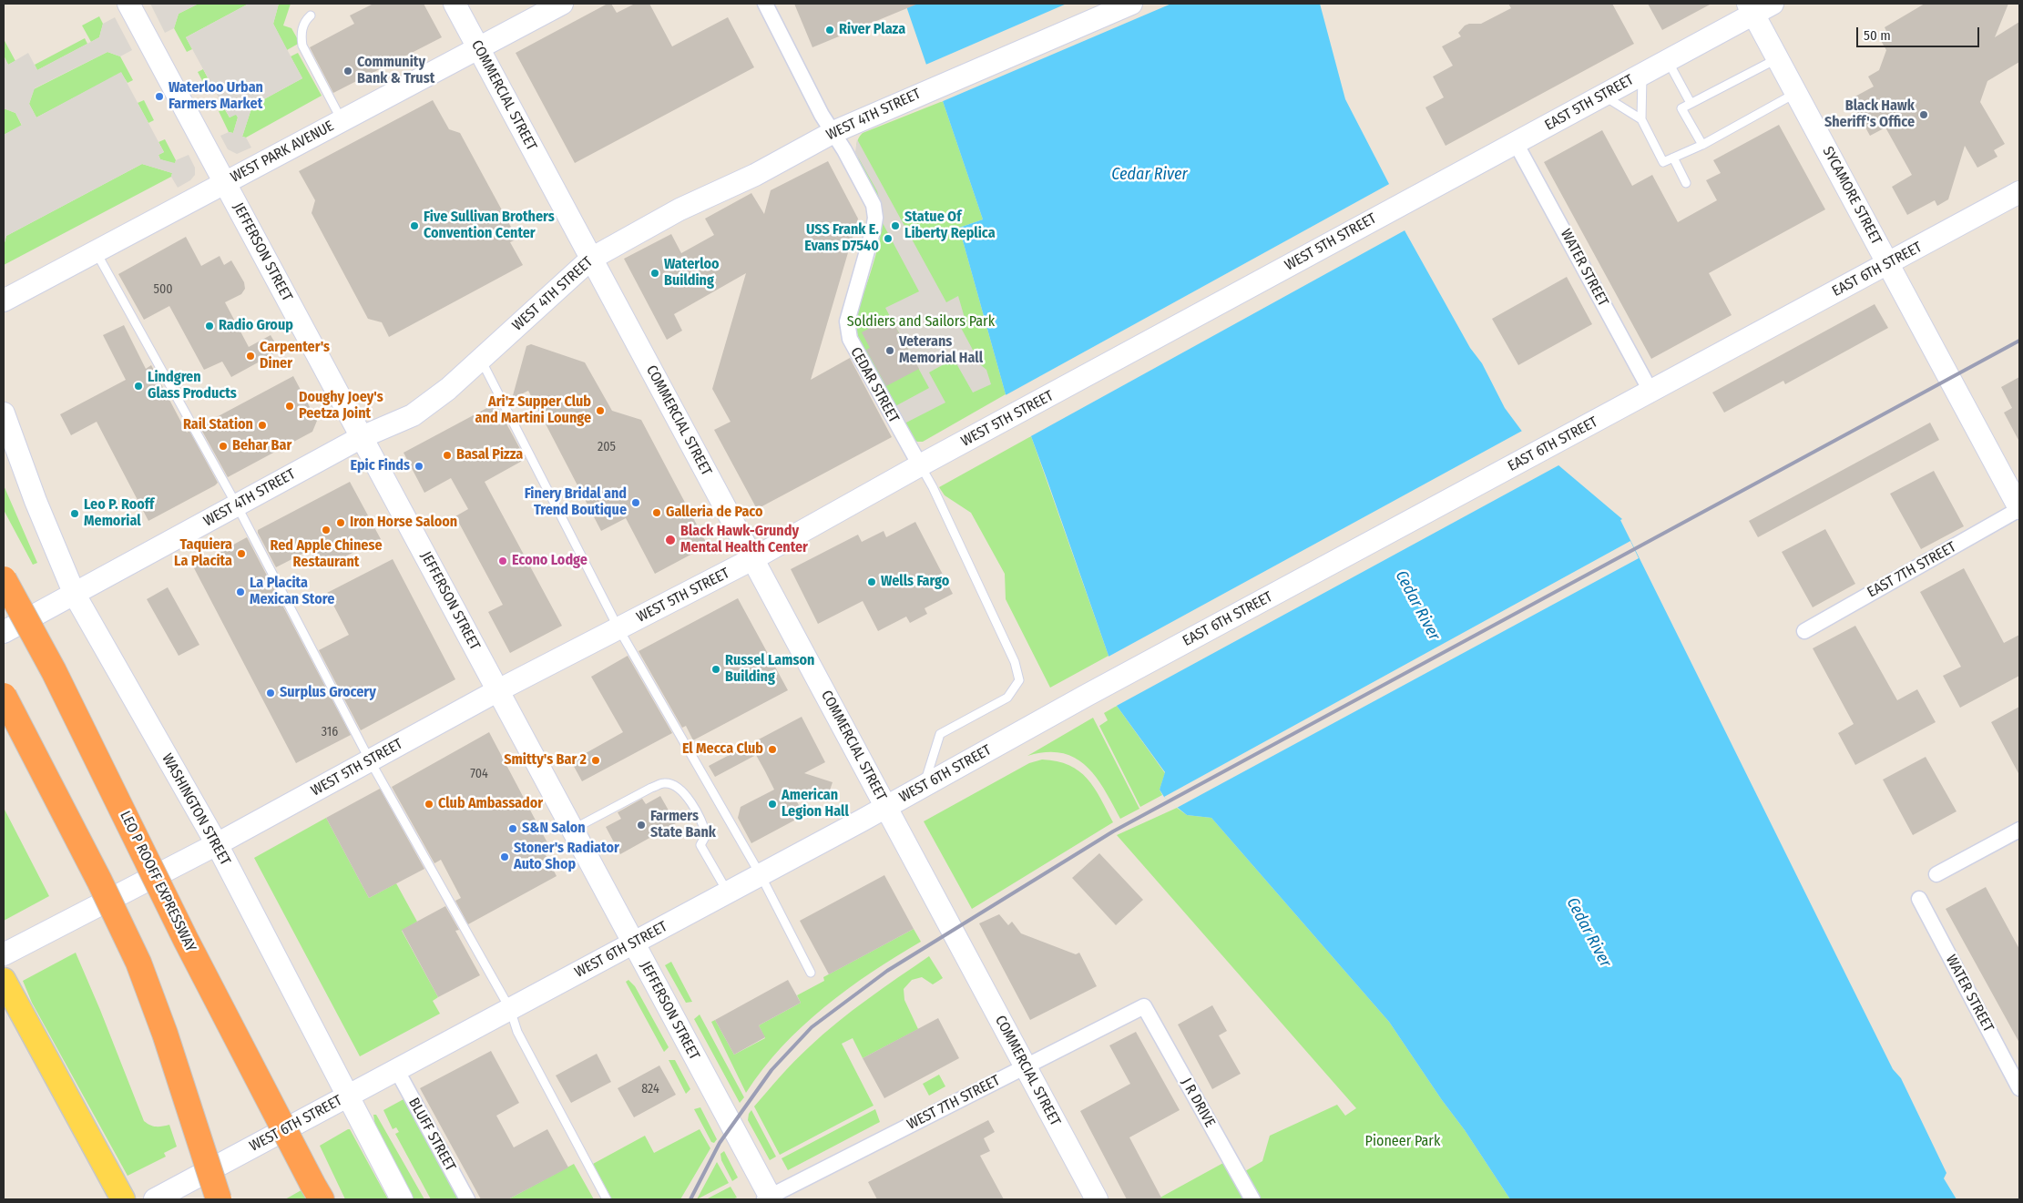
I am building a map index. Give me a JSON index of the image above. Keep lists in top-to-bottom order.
{
  "streets": {
    "highway": ["LEO P ROOFF EXPRESSWAY"],
    "street": [
      "COMMERCIAL STREET",
      "EAST 5TH STREET",
      "WEST 4TH STREET",
      "WEST PARK AVENUE",
      "SYCAMORE STREET",
      "WEST 5TH STREET",
      "JEFFERSON STREET",
      "WATER STREET",
      "EAST 6TH STREET",
      "CEDAR STREET",
      "EAST 7TH STREET",
      "WEST 6TH STREET",
      "WASHINGTON STREET",
      "WEST 7TH STREET",
      "J R DRIVE",
      "BLUFF STREET"
    ]
  },
  "crossings": [
    ["COMMERCIAL STREET", "WEST 4TH STREET"],
    ["COMMERCIAL STREET", "WEST PARK AVENUE"],
    ["COMMERCIAL STREET", "WEST 5TH STREET"],
    ["COMMERCIAL STREET", "WEST 6TH STREET"],
    ["COMMERCIAL STREET", "WEST 7TH STREET"],
    ["EAST 5TH STREET", "SYCAMORE STREET"],
    ["EAST 5TH STREET", "WEST 5TH STREET"],
    ["EAST 5TH STREET", "WATER STREET"],
    ["WEST 4TH STREET", "JEFFERSON STREET"],
    ["WEST 4TH STREET", "CEDAR STREET"],
    ["WEST 4TH STREET", "WASHINGTON STREET"],
    ["WEST PARK AVENUE", "JEFFERSON STREET"],
    ["SYCAMORE STREET", "EAST 6TH STREET"],
    ["SYCAMORE STREET", "EAST 7TH STREET"],
    ["WEST 5TH STREET", "JEFFERSON STREET"],
    ["WEST 5TH STREET", "CEDAR STREET"],
    ["WEST 5TH STREET", "WASHINGTON STREET"],
    ["JEFFERSON STREET", "WEST 6TH STREET"],
    ["JEFFERSON STREET", "WEST 7TH STREET"],
    ["WATER STREET", "EAST 6TH STREET"],
    ["EAST 6TH STREET", "WEST 6TH STREET"],
    ["WEST 6TH STREET", "WASHINGTON STREET"],
    ["WEST 6TH STREET", "BLUFF STREET"],
    ["WEST 7TH STREET", "J R DRIVE"]
  ],
  "water": ["Cedar River"],
  "parks": ["Soldiers and Sailors Park", "Pioneer Park"],
  "places": [
    "River Plaza",
    "Community Bank & Trust",
    "Waterloo Urban Farmers Market",
    "Black Hawk Sheriff's Office",
    "Five Sullivan Brothers Convention Center",
    "Statue Of Liberty Replica",
    "USS Frank E. Evans D7540",
    "Waterloo Building",
    "Radio Group",
    "Veterans Memorial Hall",
    "Carpenter's Diner",
    "Lindgren Glass Products",
    "Doughy Joey's Peetza Joint",
    "Ari'z Supper Club and Martini Lounge",
    "Rail Station",
    "Behar Bar",
    "Basal Pizza",
    "Epic Finds",
    "Finery Bridal and Trend Boutique",
    "Galleria de Paco",
    "Leo P. Rooff Memorial",
    "Iron Horse Saloon",
    "Red Apple Chinese Restaurant",
    "Black Hawk-Grundy Mental Health Center",
    "Taquiera La Placita",
    "Econo Lodge",
    "Wells Fargo",
    "La Placita Mexican Store",
    "Russel Lamson Building",
    "Surplus Grocery",
    "El Mecca Club",
    "Smitty's Bar 2",
    "Club Ambassador",
    "American Legion Hall",
    "Farmers State Bank",
    "S&N Salon",
    "Stoner's Radiator Auto Shop"
  ],
  "house_numbers": [
    "500",
    "205",
    "316",
    "704",
    "824"
  ],
  "scale_bar": "50 m"
}
